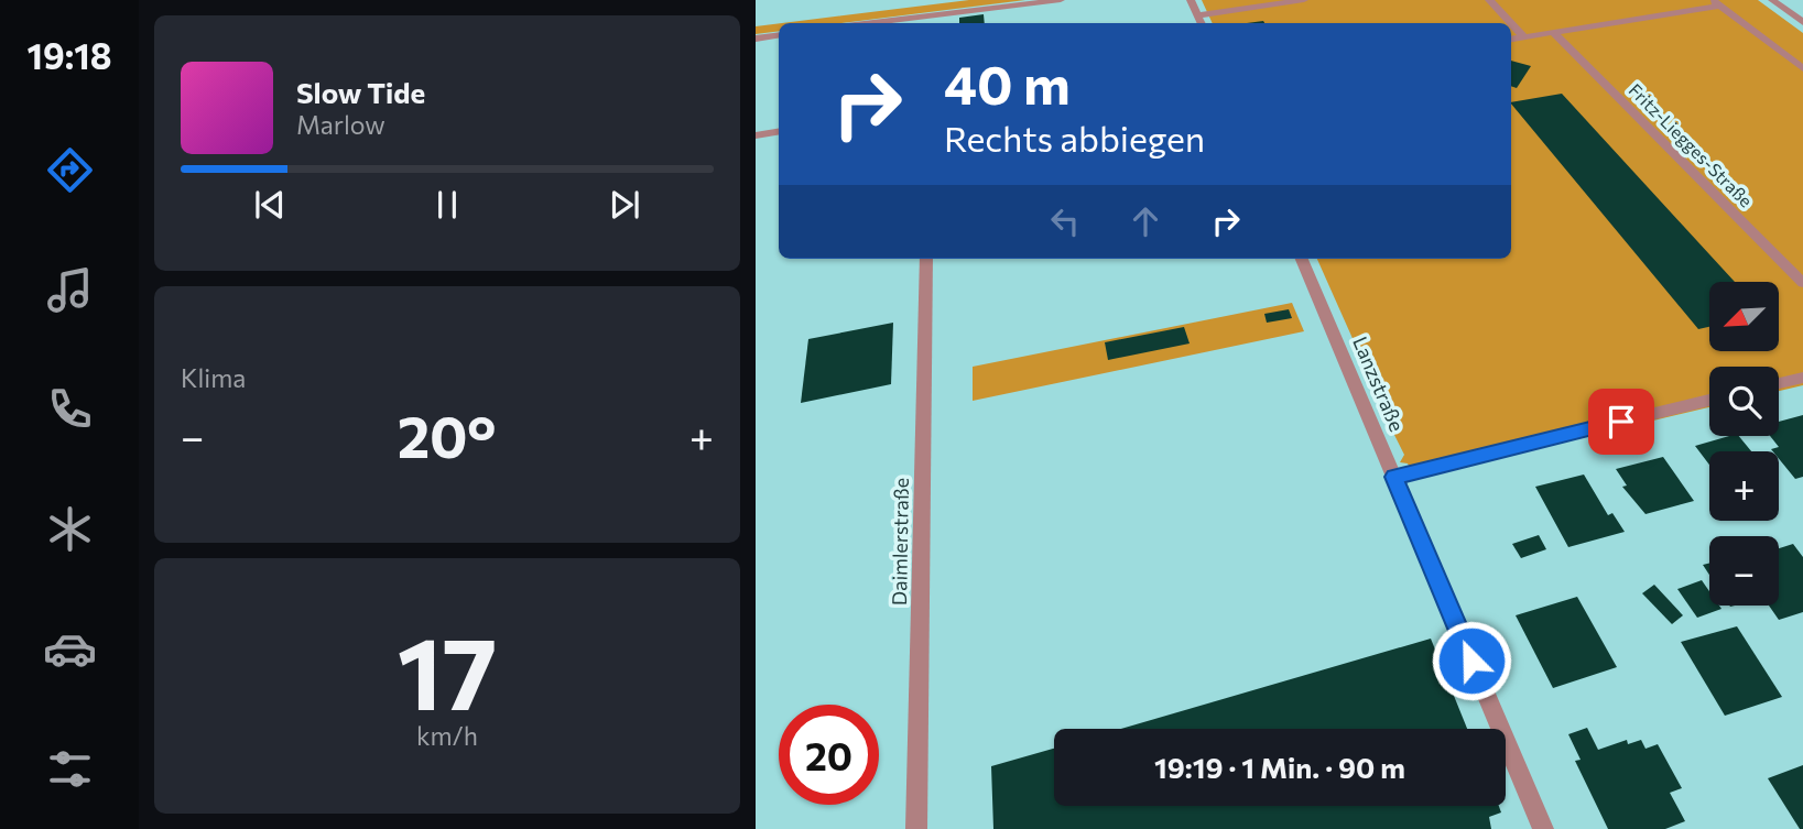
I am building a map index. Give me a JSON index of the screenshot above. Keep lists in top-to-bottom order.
{
  "streets": {
    "lane": ["Fritz-Liegges-Straße", "Lanzstraße", "Daimlerstraße"]
  },
  "north": "bottom left",
  "page": {
    "tabs": "19:18",
    "turn": ["40 m", "Rechts abbiegen"],
    "song": ["Slow Tide", "Marlow"],
    "map_buttons": ["+", "−"],
    "tile": [
      "Klima",
      ["17", "km/h"]
    ],
    "heat": ["−", "20°", "+"],
    "limit": "20",
    "trip": "19:19 · 1 Min. · 90 m"
  }
}
